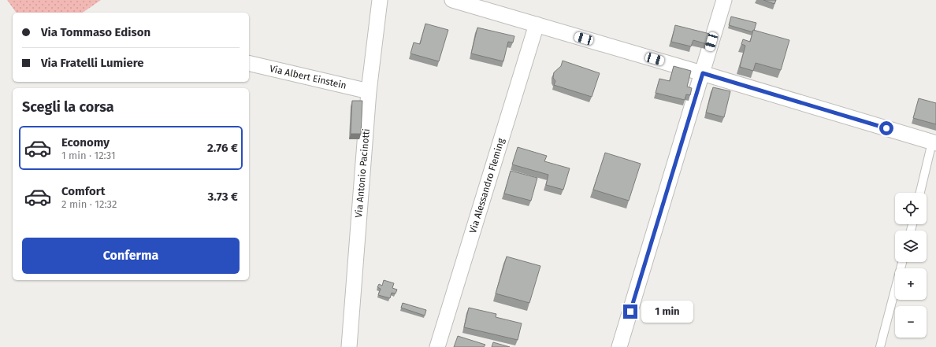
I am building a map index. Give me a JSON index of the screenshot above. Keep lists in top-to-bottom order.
{
  "streets": {
    "street": ["Via Albert Einstein", "Via Antonio Pacinotti", "Via Alessandro Fleming"]
  },
  "crossings": [
    ["Via Albert Einstein", "Via Antonio Pacinotti"]
  ],
  "page": {
    "banner": ["Via Tommaso Edison", "Via Fratelli Lumiere"],
    "heading": "Scegli la corsa",
    "list": [
      {
        "name": "Economy",
        "note": "1 min · 12:31",
        "value": "2.76 €"
      },
      {
        "name": "Comfort",
        "note": "2 min · 12:32",
        "value": "3.73 €"
      }
    ],
    "map_buttons": ["+", "−"],
    "buttons": "Conferma",
    "bubble": "1 min"
  }
}
